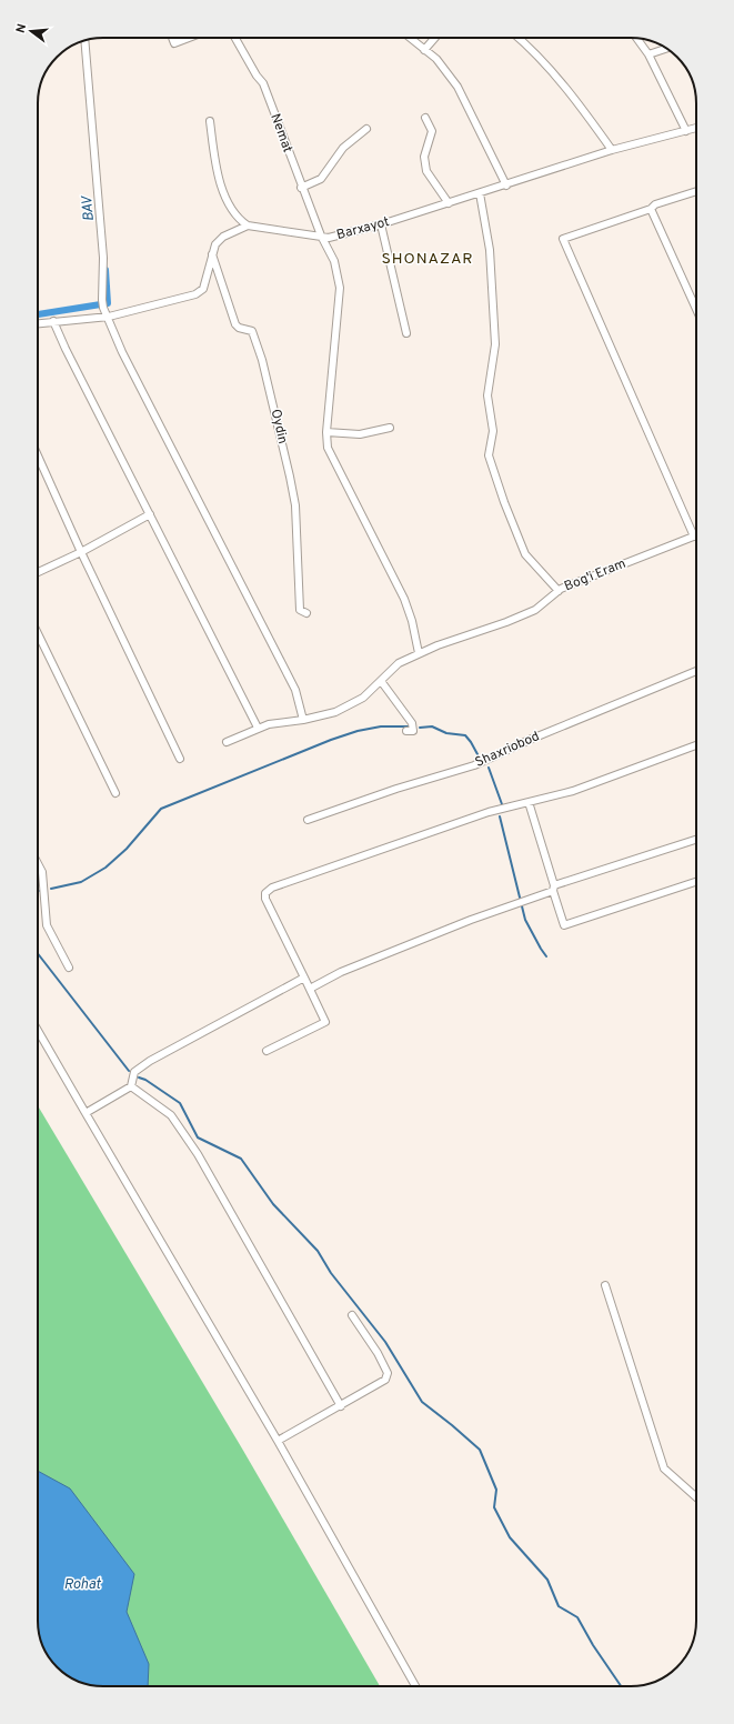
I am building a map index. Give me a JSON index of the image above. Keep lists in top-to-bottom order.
{
  "streets": {
    "street": [
      "Nemat",
      "Barxayot",
      "Oydin",
      "Bog'i Eram",
      "Shaxriobod"
    ]
  },
  "crossings": [
    ["Nemat", "Barxayot"],
    ["Nemat", "Bog'i Eram"]
  ],
  "districts": ["SHONAZAR"],
  "water": ["BAV", "Rohat"],
  "north": "left"
}
